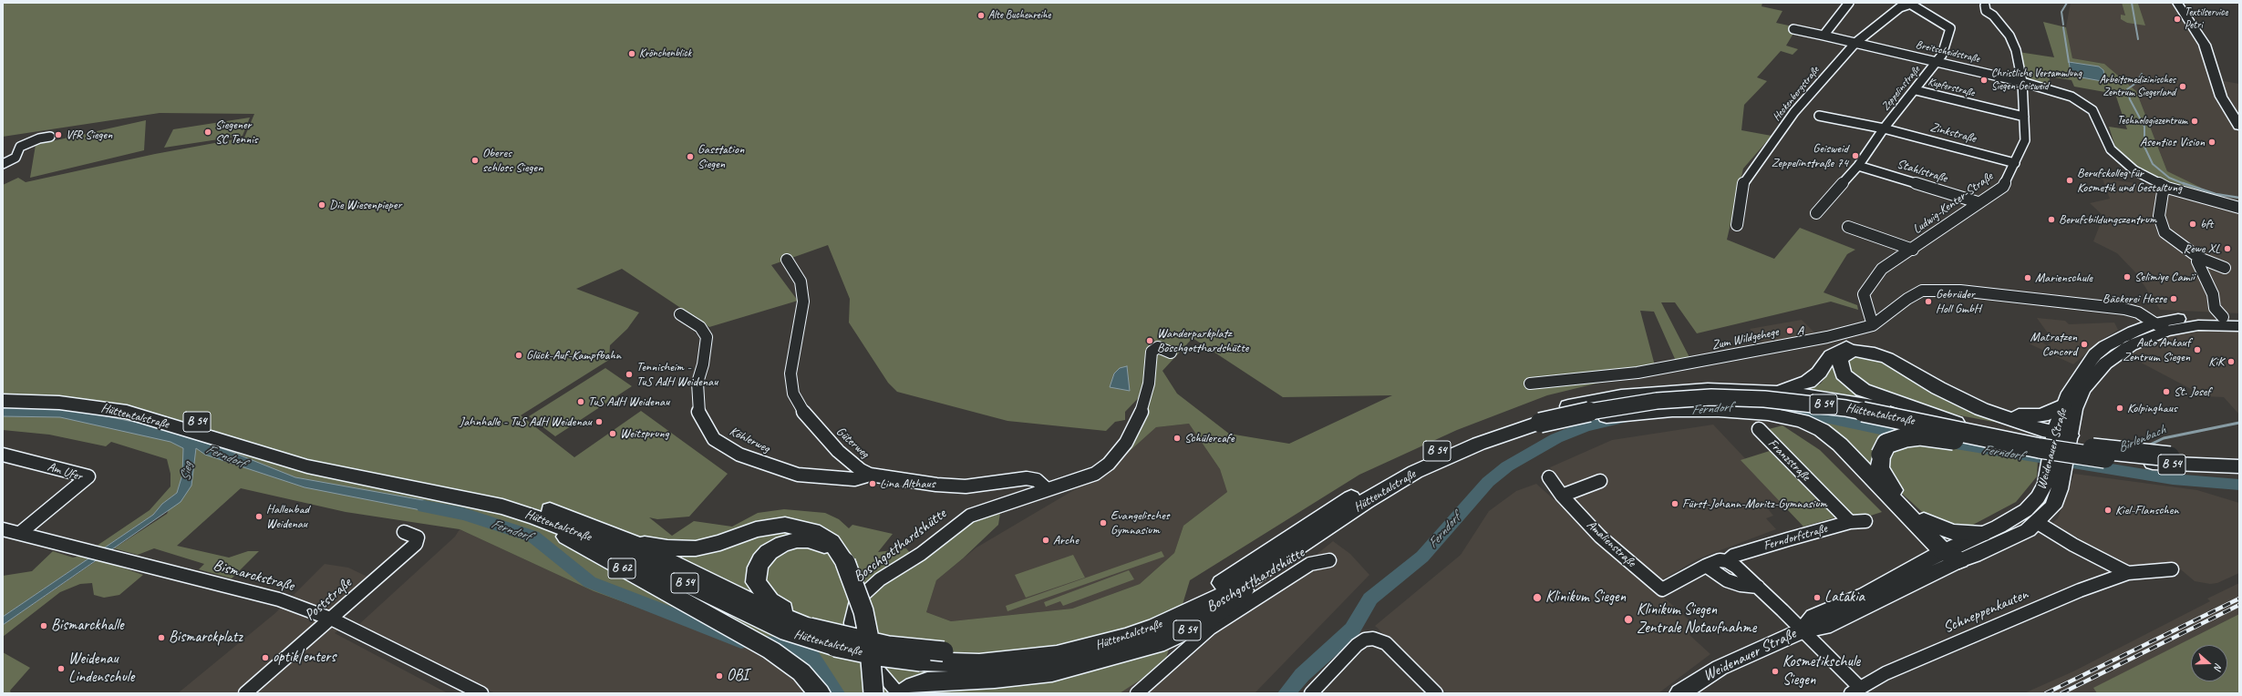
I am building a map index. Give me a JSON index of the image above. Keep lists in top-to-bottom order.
{
  "streets": {
    "highway": ["B 54", "Hüttentalstraße", "B 62"],
    "main road": ["Weidenauer Straße"],
    "street": [
      "Breitscheidstraße",
      "Kupferstraße",
      "Zeppelinstraße",
      "Heckenbergstraße",
      "Zinkstraße",
      "Stahlstraße",
      "Ludwig-Kenter-Straße",
      "Zum Wildgehege",
      "Köhlerweg",
      "Güterweg",
      "Franzstraße",
      "Am Ufer",
      "Ferndorfstraße",
      "Amalienstraße",
      "Boschgotthardshütte",
      "Bismarckstraße",
      "Poststraße",
      "Schneppenkauten"
    ]
  },
  "crossings": [
    ["Breitscheidstraße", "Zeppelinstraße"],
    ["Breitscheidstraße", "Heckenbergstraße"],
    ["Breitscheidstraße", "Ludwig-Kenter-Straße"],
    ["Kupferstraße", "Zeppelinstraße"],
    ["Kupferstraße", "Ludwig-Kenter-Straße"],
    ["Zeppelinstraße", "Heckenbergstraße"],
    ["Zeppelinstraße", "Zinkstraße"],
    ["Zeppelinstraße", "Stahlstraße"],
    ["Zinkstraße", "Ludwig-Kenter-Straße"],
    ["Stahlstraße", "Ludwig-Kenter-Straße"],
    ["Ludwig-Kenter-Straße", "Zum Wildgehege"],
    ["Zum Wildgehege", "Weidenauer Straße"],
    ["B 54", "Hüttentalstraße"],
    ["B 54", "Boschgotthardshütte"],
    ["Hüttentalstraße", "B 62"],
    ["Köhlerweg", "Güterweg"],
    ["Güterweg", "Boschgotthardshütte"],
    ["Weidenauer Straße", "Schneppenkauten"],
    ["Franzstraße", "Ferndorfstraße"],
    ["Am Ufer", "Bismarckstraße"],
    ["Ferndorfstraße", "Amalienstraße"],
    ["Bismarckstraße", "Poststraße"]
  ],
  "water": ["Ferndorf", "Birlenbach", "Sieg"],
  "places": [
    "Alte Buchenreihe",
    "Textilservice Petri",
    "Krönchenblick",
    "Christliche Versammlung Siegen-Geisweid",
    "Arbeitsmedizinisches Zentrum Siegerland",
    "Technologiezentrum",
    "Siegener SC Tennis",
    "VfR Siegen",
    "Asentics Vision",
    "Geisweid Zeppelinstraße 74",
    "Gasstation Siegen",
    "Oberes schloss Siegen",
    "Berufskolleg für Kosmetik und Gestaltung",
    "Die Wiesenpieper",
    "Berufsbildungszentrum",
    "bft",
    "Rewe XL",
    "Selimiye Camii",
    "Marienschule",
    "Bäckerei Hesse",
    "Gebrüder Holl GmbH",
    "A",
    "Wanderparkplatz Boschgotthardshütte",
    "Matratzen Concord",
    "Auto Ankauf Zentrum Siegen",
    "Glück-Auf-Kampfbahn",
    "KiK",
    "Tennisheim - TuS AdH Weidenau",
    "St. Josef",
    "TuS AdH Weidenau",
    "Kolpinghaus",
    "Jahnhalle - TuS AdH Weidenau",
    "Weitsprung",
    "Schülercafe",
    "Lina Althaus",
    "Fürst-Johann-Moritz-Gymnasium",
    "Kiel-Flanschen",
    "Hallenbad Weidenau",
    "Evangelisches Gymnasium",
    "Arche",
    "Klinikum Siegen",
    "Latakia",
    "Klinikum Siegen Zentrale Notaufnahme",
    "Bismarckhalle",
    "Bismarckplatz",
    "optik|enters",
    "Weidenau Lindenschule",
    "Kosmetikschule Siegen",
    "OBI"
  ],
  "north": "right"
}
